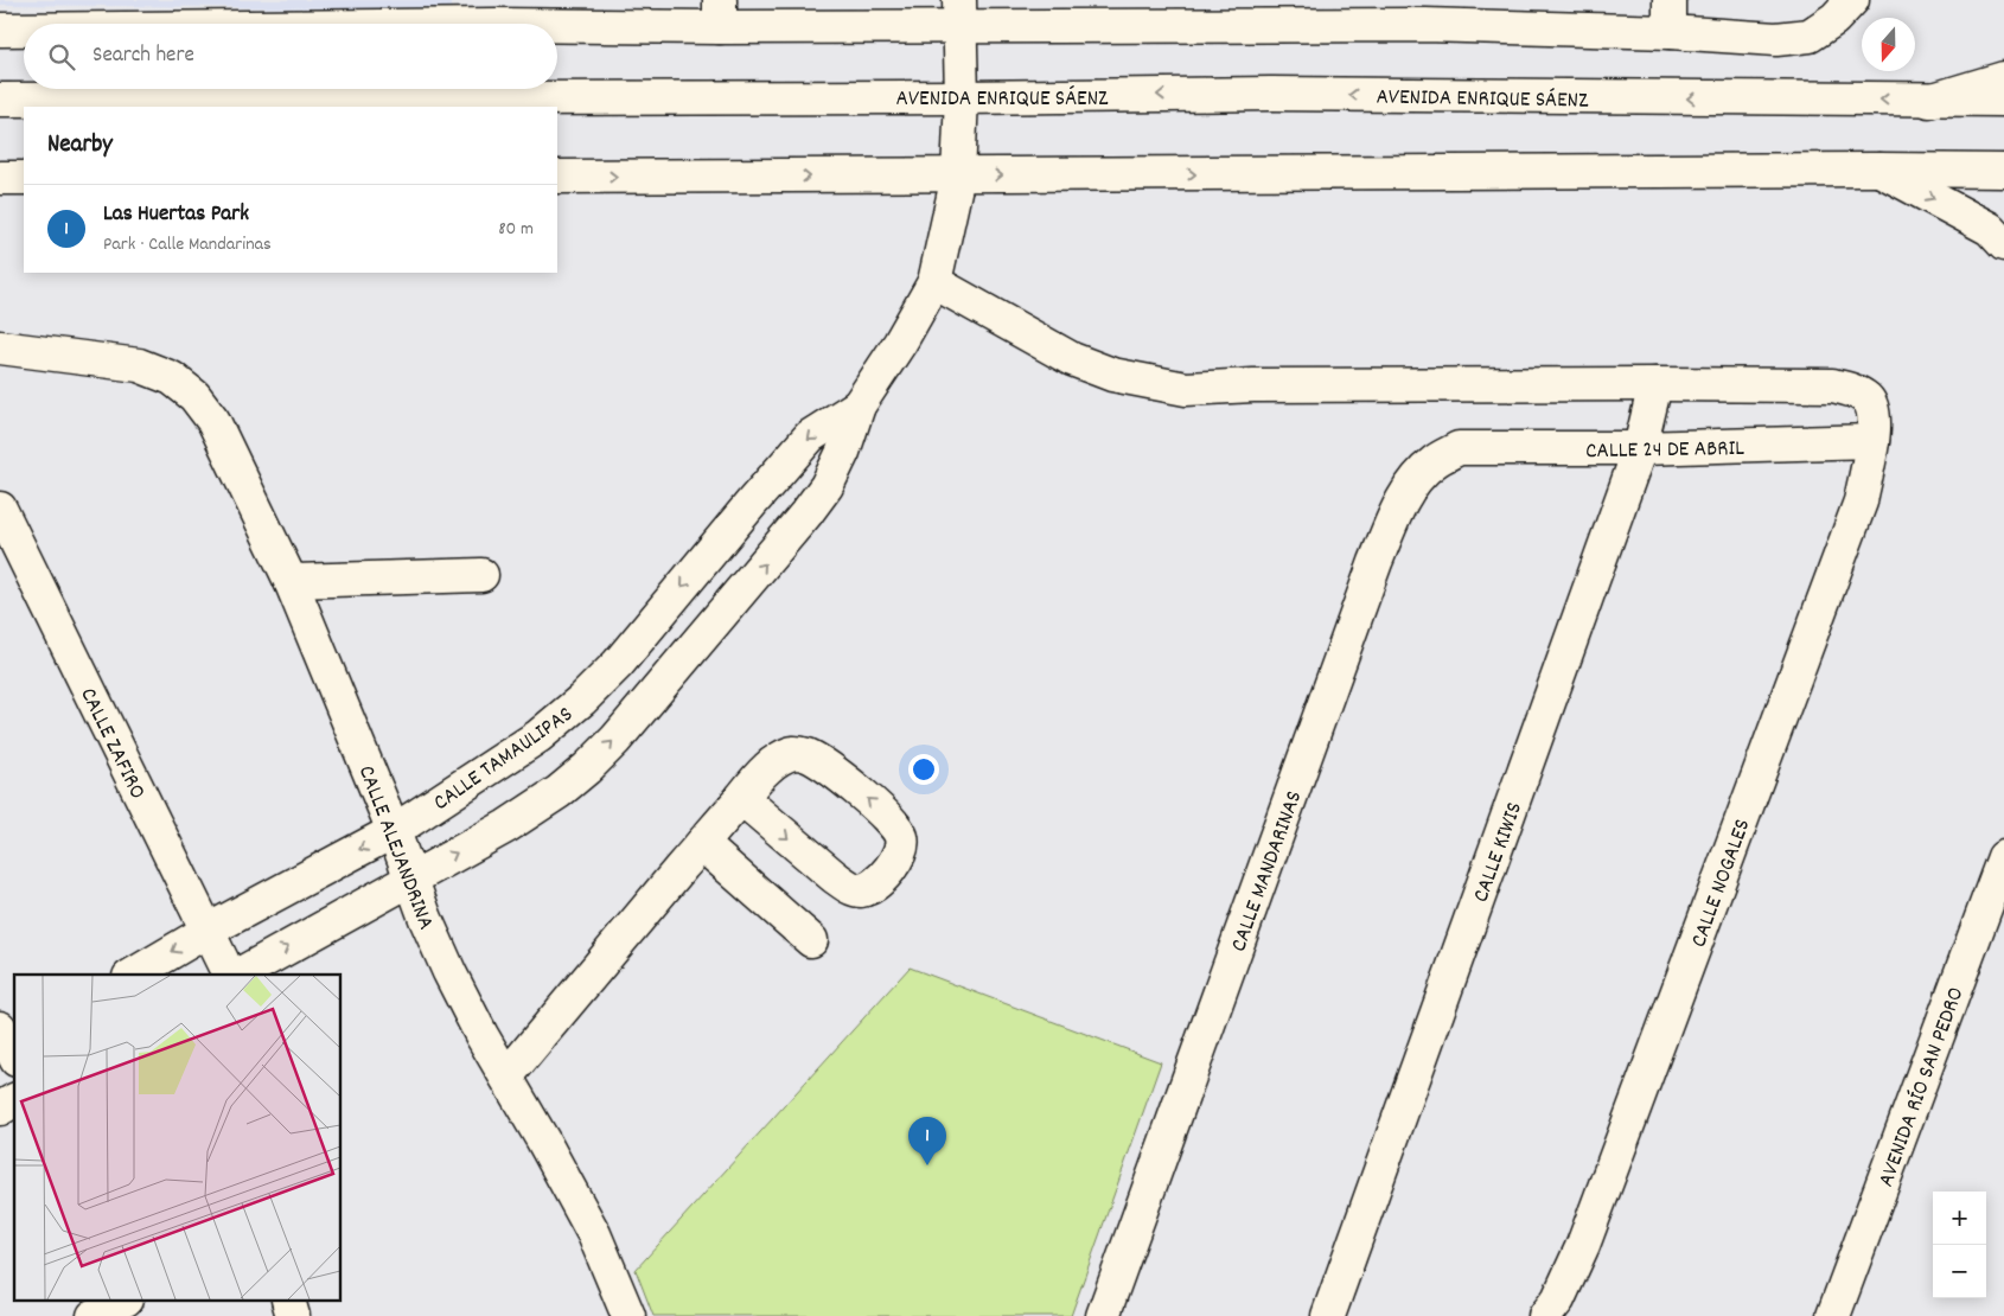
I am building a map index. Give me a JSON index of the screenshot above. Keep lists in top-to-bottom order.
{
  "streets": {
    "street": [
      "AVENIDA ENRIQUE SÁENZ",
      "CALLE 24 DE ABRIL",
      "CALLE ZAFIRO",
      "CALLE TAMAULIPAS",
      "CALLE ALEJANDRINA",
      "CALLE KIWIS",
      "CALLE MANDARINAS",
      "CALLE NOGALES",
      "AVENIDA RÍO SAN PEDRO"
    ]
  },
  "crossings": [
    ["AVENIDA ENRIQUE SÁENZ", "CALLE TAMAULIPAS"],
    ["CALLE 24 DE ABRIL", "CALLE KIWIS"],
    ["CALLE 24 DE ABRIL", "CALLE MANDARINAS"],
    ["CALLE 24 DE ABRIL", "CALLE NOGALES"],
    ["CALLE ZAFIRO", "CALLE TAMAULIPAS"],
    ["CALLE TAMAULIPAS", "CALLE ALEJANDRINA"],
    ["CALLE KIWIS", "CALLE NOGALES"]
  ],
  "north": "bottom",
  "page": {
    "search": "Search here",
    "heading": "Nearby",
    "list": [
      {
        "mark": "1",
        "name": "Las Huertas Park",
        "note": "Park · Calle Mandarinas",
        "value": "80 m"
      }
    ],
    "pins": "1",
    "map_buttons": ["+", "−"]
  }
}
